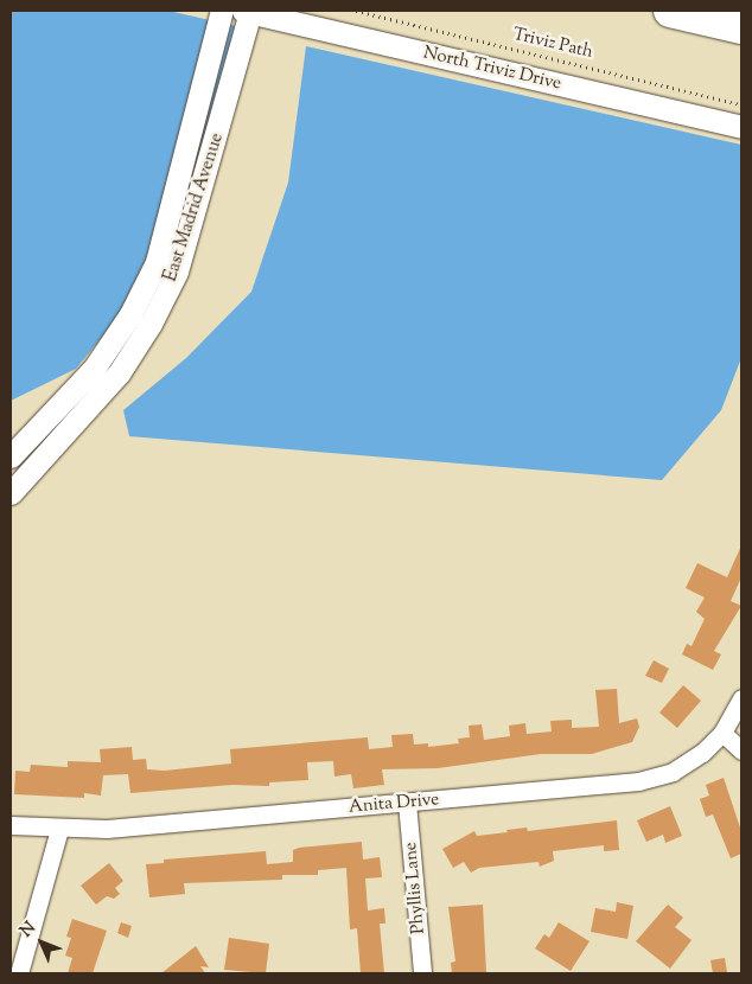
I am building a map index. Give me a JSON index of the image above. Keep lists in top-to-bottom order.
{
  "streets": {
    "street": [
      "North Triviz Drive",
      "East Madrid Avenue",
      "Anita Drive",
      "Phyllis Lane"
    ],
    "path": ["Triviz Path"]
  },
  "crossings": [
    ["North Triviz Drive", "East Madrid Avenue"],
    ["Anita Drive", "Phyllis Lane"]
  ],
  "north": "top left"
}
